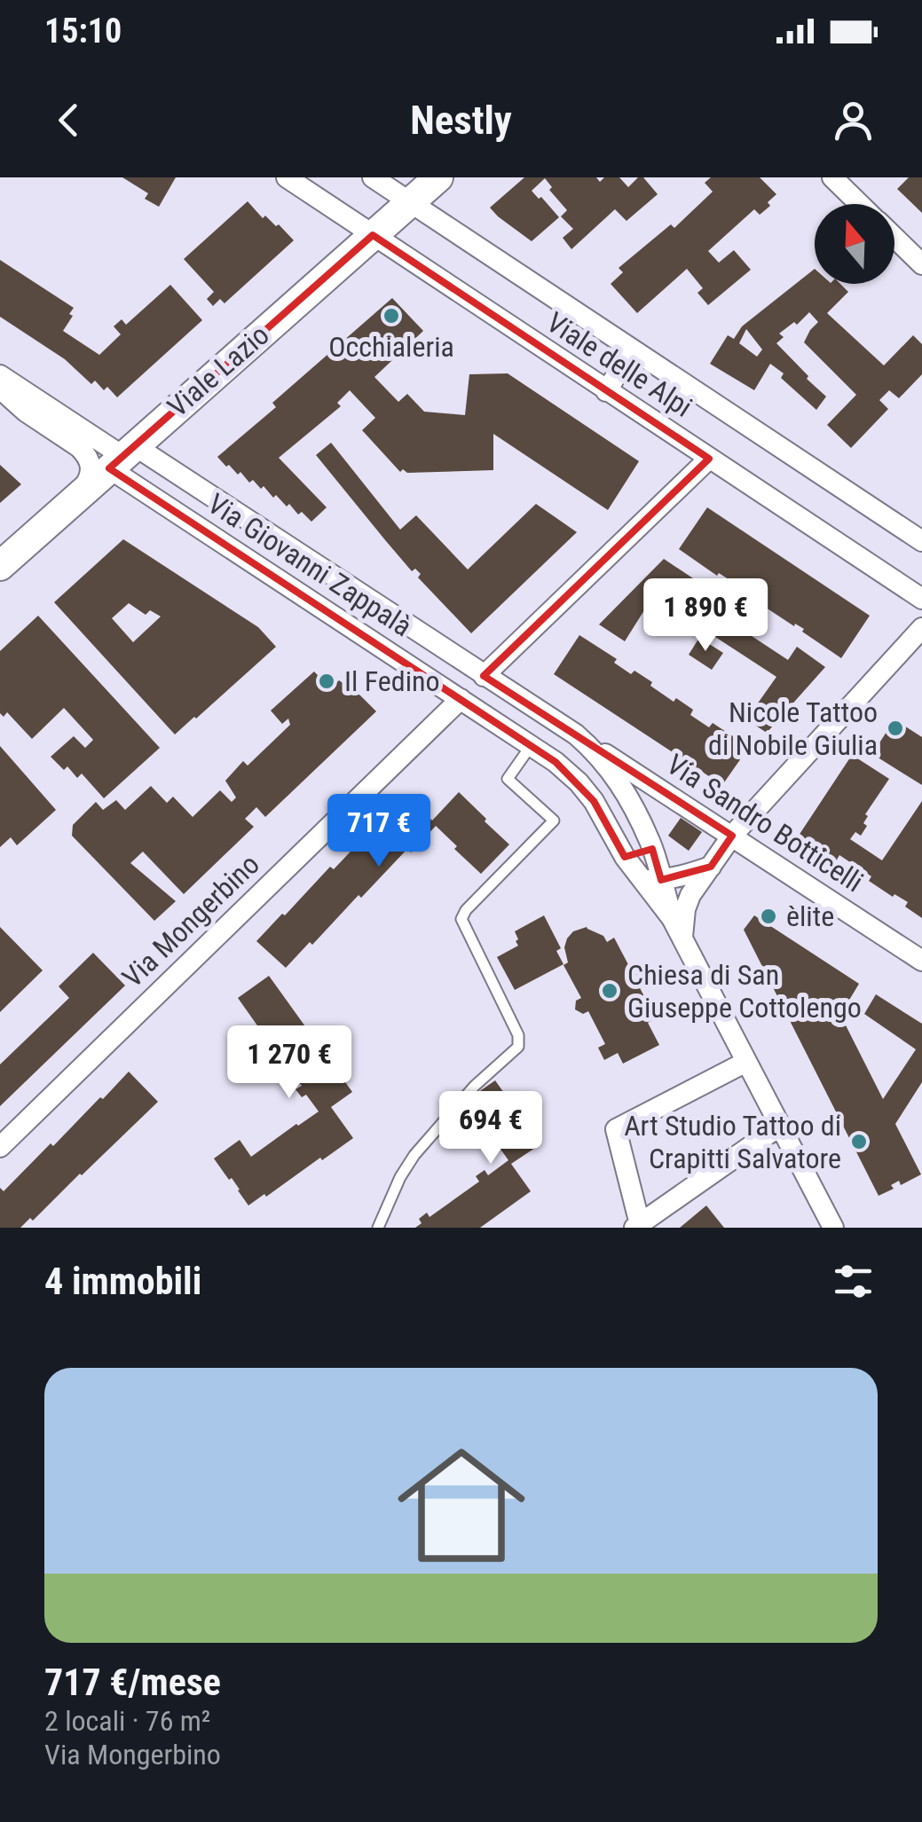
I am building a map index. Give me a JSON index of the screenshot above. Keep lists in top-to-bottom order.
{
  "streets": {
    "street": [
      "Viale delle Alpi",
      "Viale Lazio",
      "Via Giovanni Zappalà",
      "Via Sandro Botticelli",
      "Via Mongerbino"
    ]
  },
  "crossings": [
    ["Viale delle Alpi", "Viale Lazio"],
    ["Viale Lazio", "Via Giovanni Zappalà"],
    ["Via Giovanni Zappalà", "Via Sandro Botticelli"],
    ["Via Giovanni Zappalà", "Via Mongerbino"]
  ],
  "places": [
    "Occhialeria",
    "Il Fedino",
    "Nicole Tattoo di Nobile Giulia",
    "èlite",
    "Chiesa di San Giuseppe Cottolengo",
    "Art Studio Tattoo di Crapitti Salvatore"
  ],
  "north": "top",
  "page": {
    "status": "15:10",
    "header": "Nestly",
    "price": [
      "1 890 €",
      "717 €",
      "1 270 €",
      "694 €"
    ],
    "heading": "4 immobili",
    "list": [
      {
        "name": "717 €/mese",
        "note": "2 locali · 76 m² · Via Mongerbino"
      }
    ]
  }
}
